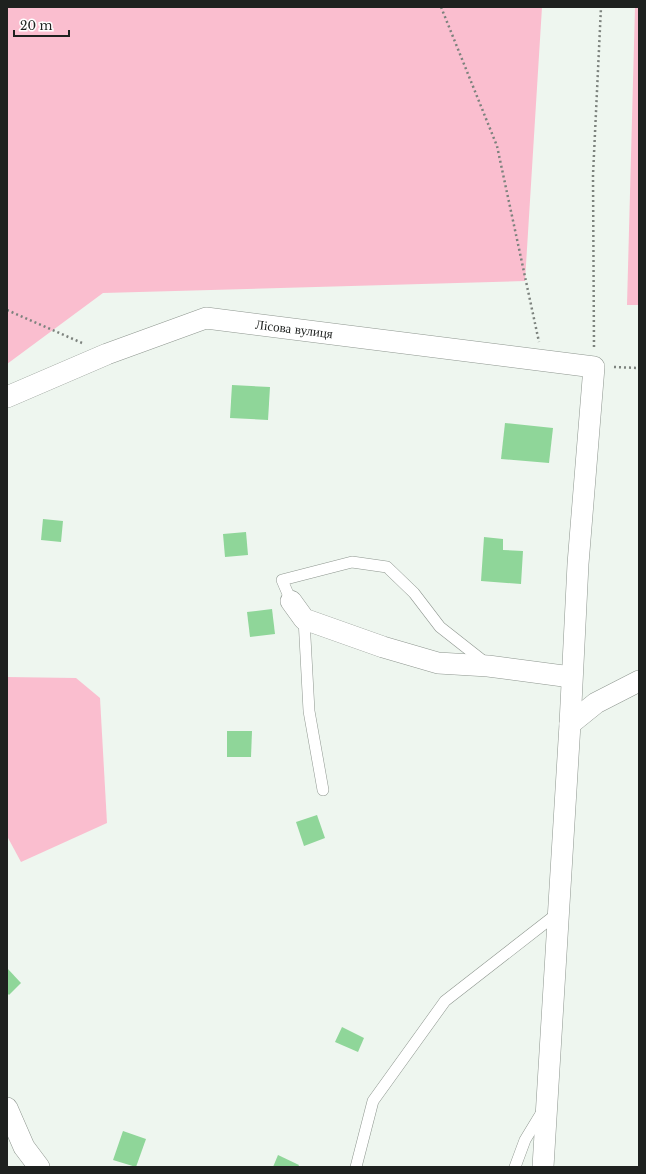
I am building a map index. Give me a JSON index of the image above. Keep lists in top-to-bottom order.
{
  "streets": {
    "street": ["Лісова вулиця"]
  },
  "scale_bar": "20 m"
}
